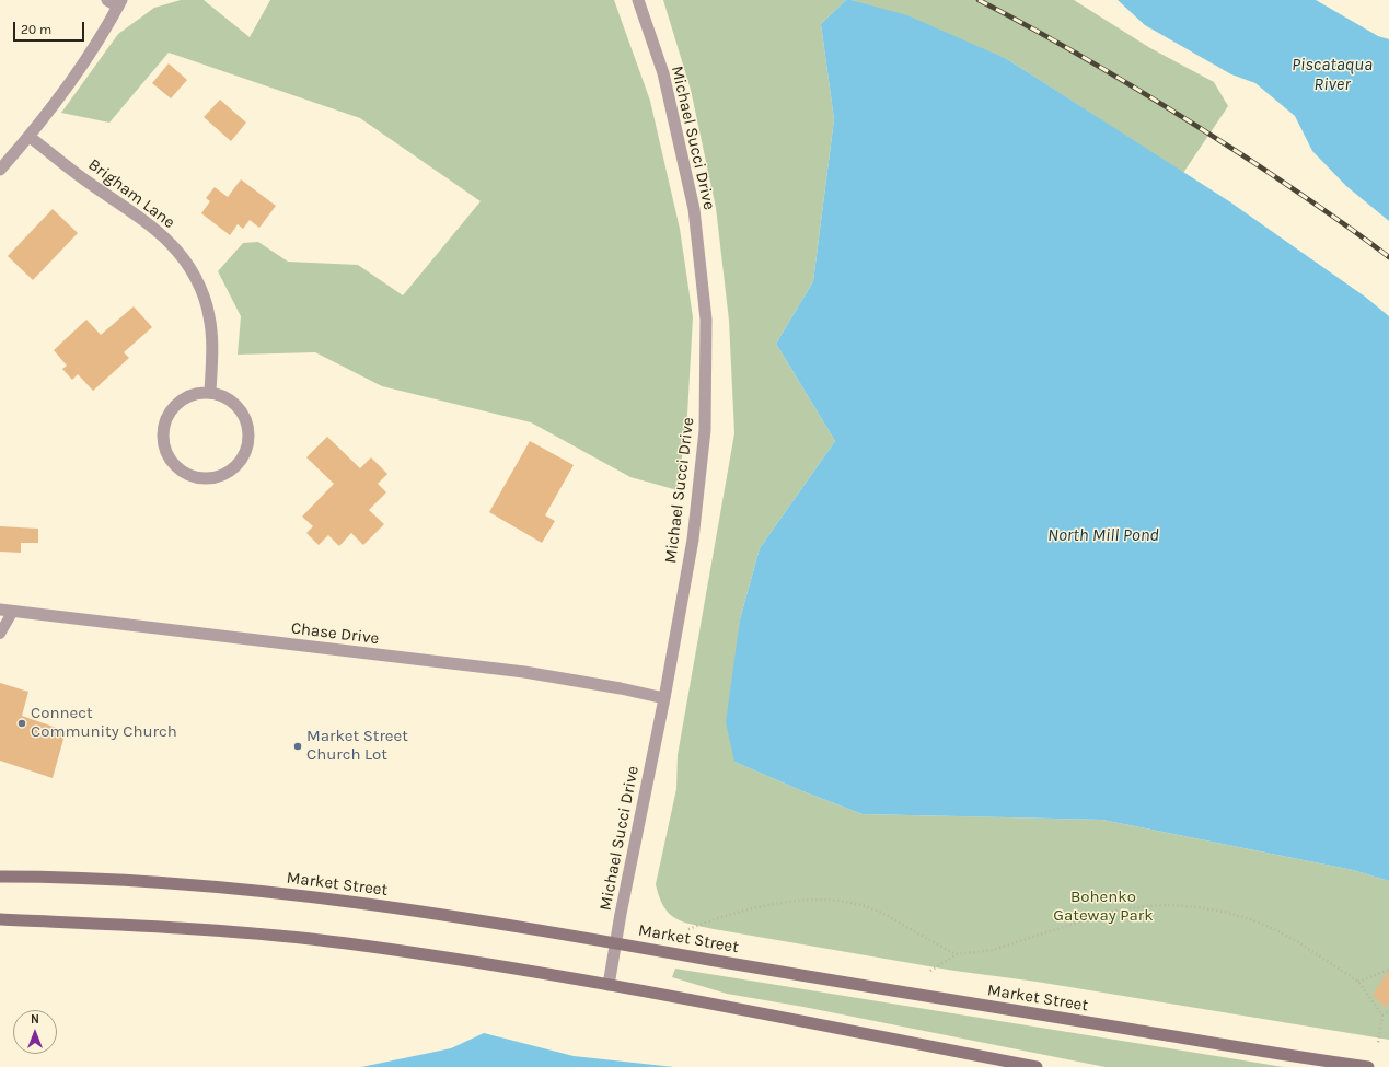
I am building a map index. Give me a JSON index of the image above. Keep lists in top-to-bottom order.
{
  "streets": {
    "main road": ["Market Street"],
    "street": ["Michael Succi Drive", "Brigham Lane", "Chase Drive"]
  },
  "crossings": [
    ["Michael Succi Drive", "Chase Drive"],
    ["Michael Succi Drive", "Market Street"]
  ],
  "water": ["Piscataqua River", "North Mill Pond"],
  "parks": ["Bohenko Gateway Park"],
  "places": ["Connect Community Church", "Market Street Church Lot"],
  "scale_bar": "20 m",
  "north": "top"
}
